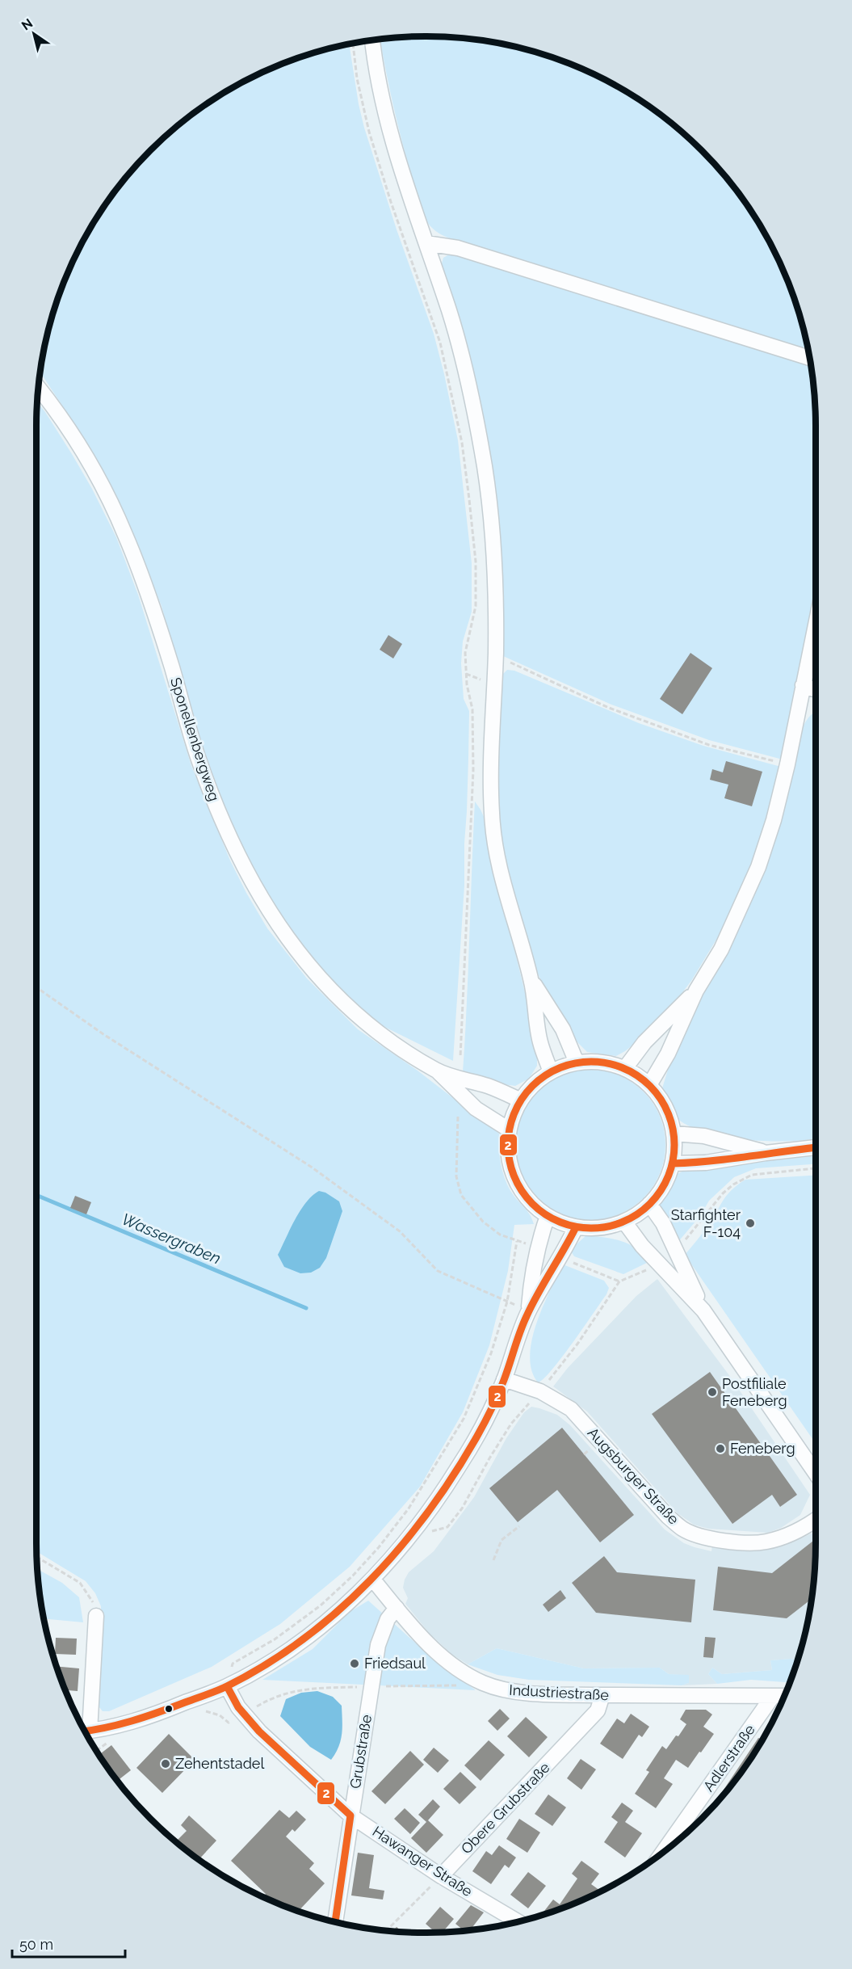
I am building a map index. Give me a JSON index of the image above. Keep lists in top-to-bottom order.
{
  "streets": {
    "street": [
      "Sponellenbergweg",
      "Augsburger Straße",
      "Industriestraße",
      "Grubstraße",
      "Adlerstraße",
      "Obere Grubstraße",
      "Hawanger Straße"
    ]
  },
  "crossings": [
    ["Industriestraße", "Grubstraße"],
    ["Industriestraße", "Adlerstraße"],
    ["Industriestraße", "Obere Grubstraße"],
    ["Grubstraße", "Hawanger Straße"],
    ["Obere Grubstraße", "Hawanger Straße"]
  ],
  "water": ["Wassergraben"],
  "places": [
    "Starfighter F-104",
    "Postfiliale Feneberg",
    "Feneberg",
    "Friedsaul",
    "Zehentstadel"
  ],
  "lines": ["transit line 2"],
  "scale_bar": "50 m",
  "north": "top left"
}
